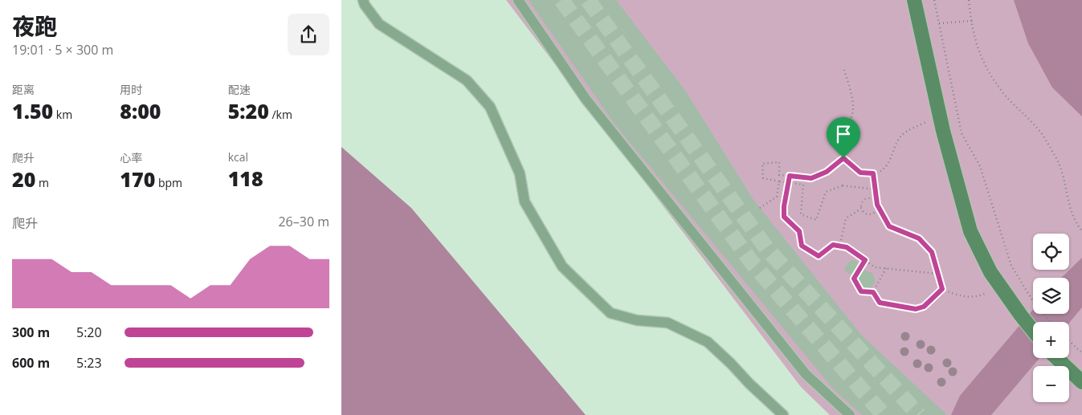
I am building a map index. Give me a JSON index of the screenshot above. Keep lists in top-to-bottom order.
{
  "page": {
    "heading": ["夜跑", "19:01 · 5 × 300 m"],
    "stats": [
      ["距离", "1.50 km"],
      ["用时", "8:00"],
      ["配速", "5:20 /km"],
      ["爬升", "20 m"],
      ["心率", "170 bpm"],
      ["kcal", "118"]
    ],
    "chart": ["爬升", "26–30 m"],
    "map_buttons": ["+", "−"],
    "list": [
      {
        "name": "300 m",
        "note": "5:20"
      },
      {
        "name": "600 m",
        "note": "5:23"
      }
    ]
  }
}
